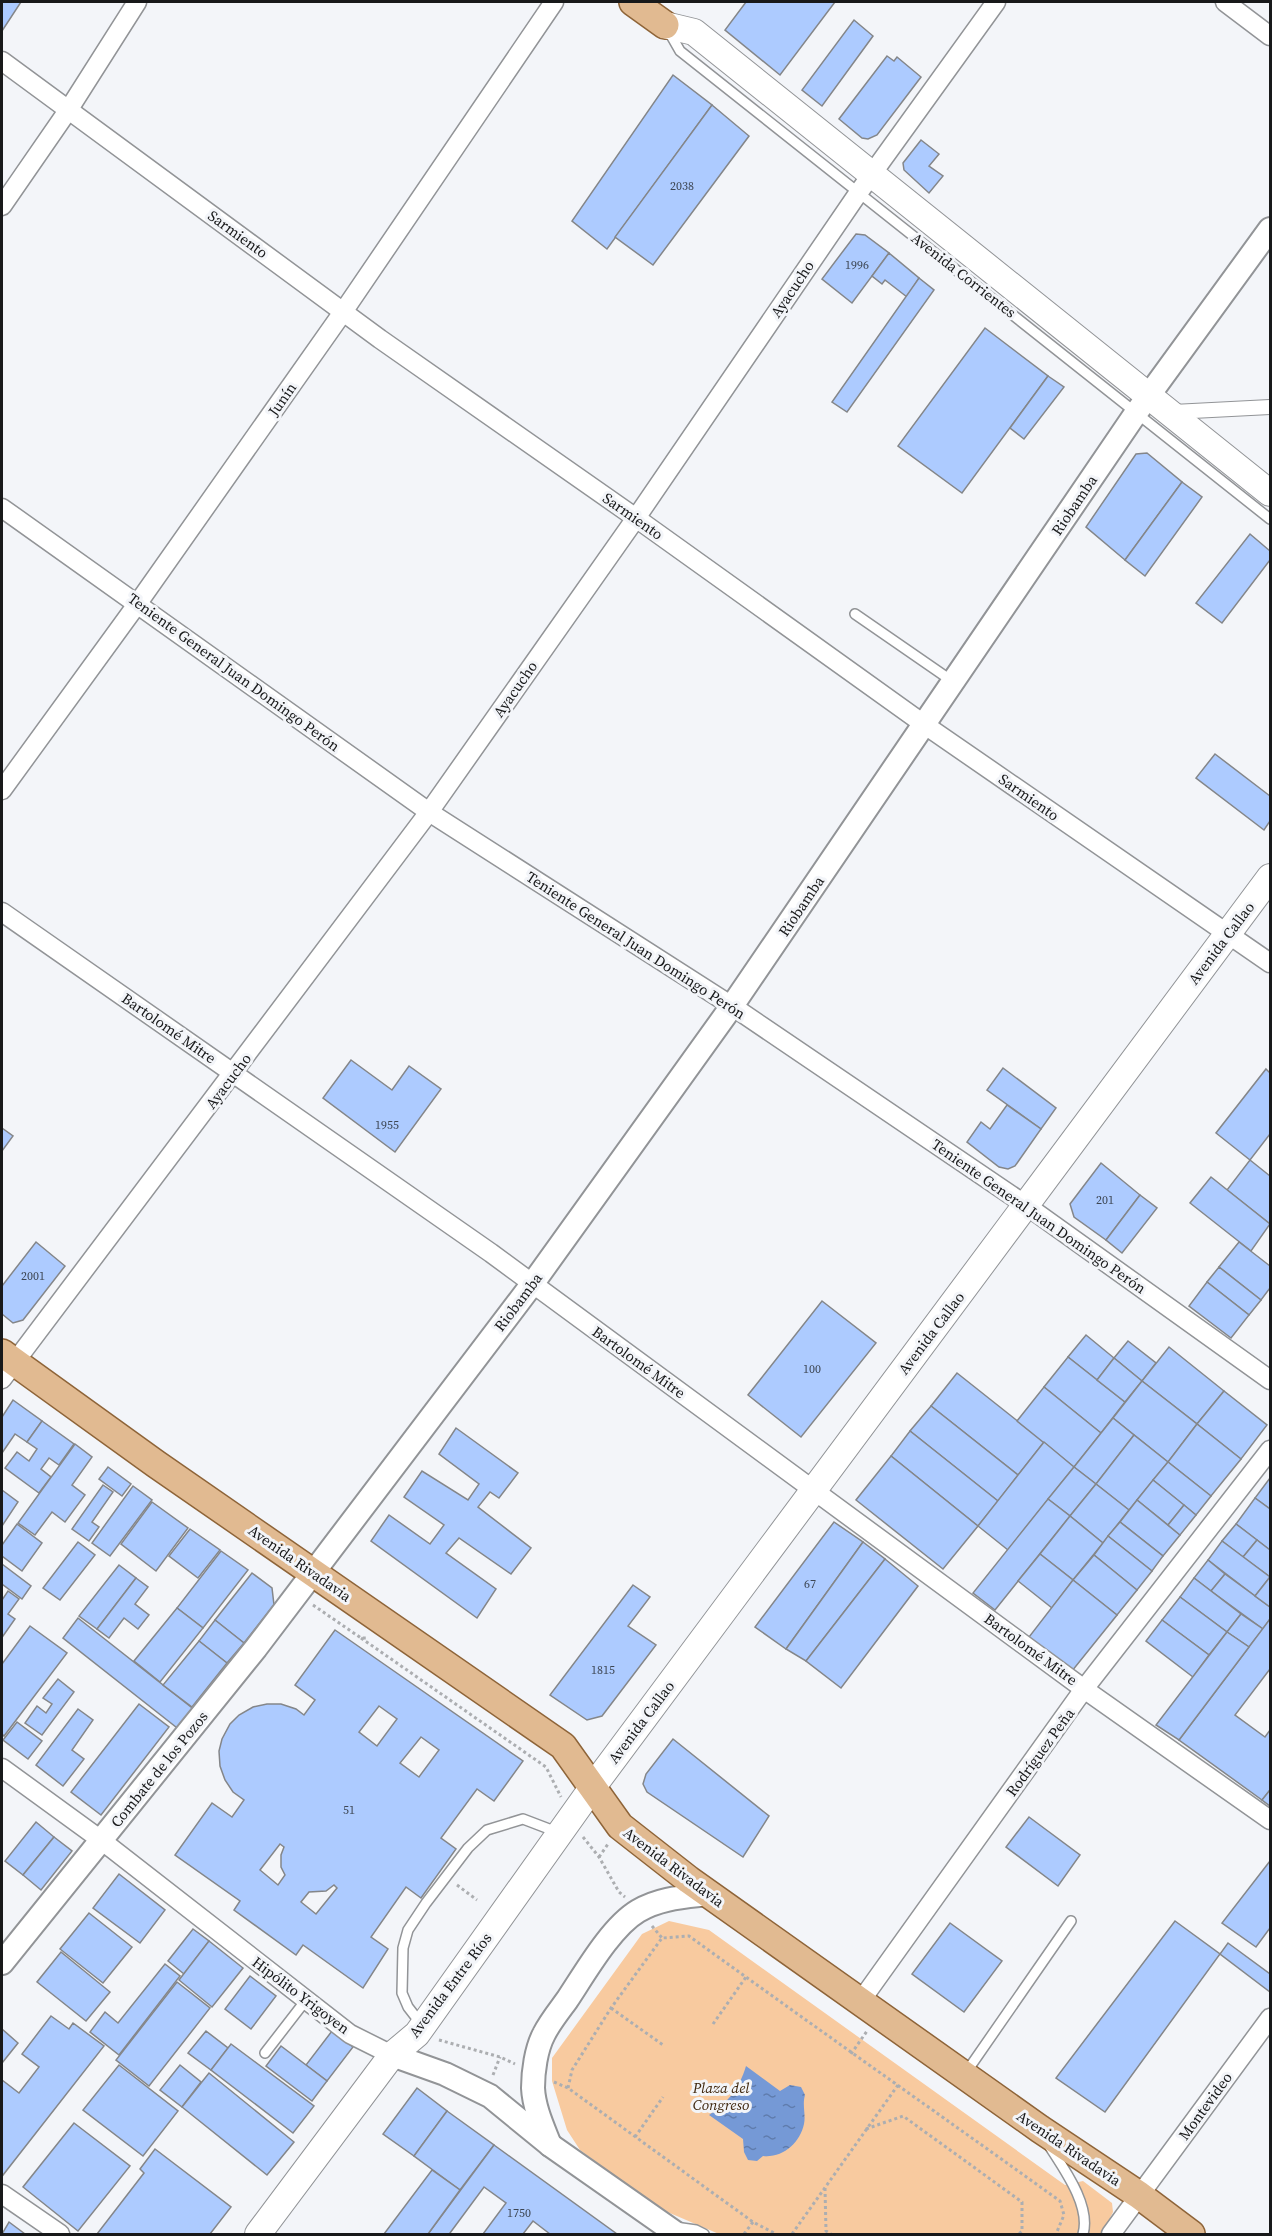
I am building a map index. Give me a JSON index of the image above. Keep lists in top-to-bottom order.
{
  "streets": {
    "main road": [
      "Avenida Corrientes",
      "Avenida Callao",
      "Avenida Rivadavia",
      "Avenida Entre Ríos"
    ],
    "street": [
      "Sarmiento",
      "Ayacucho",
      "Junín",
      "Riobamba",
      "Teniente General Juan Domingo Perón",
      "Bartolomé Mitre",
      "Rodríguez Peña",
      "Combate de los Pozos",
      "Hipólito Yrigoyen",
      "Montevideo"
    ]
  },
  "crossings": [
    ["Sarmiento", "Ayacucho"],
    ["Sarmiento", "Junín"],
    ["Sarmiento", "Riobamba"],
    ["Sarmiento", "Avenida Callao"],
    ["Avenida Corrientes", "Ayacucho"],
    ["Avenida Corrientes", "Riobamba"],
    ["Ayacucho", "Teniente General Juan Domingo Perón"],
    ["Ayacucho", "Bartolomé Mitre"],
    ["Ayacucho", "Avenida Rivadavia"],
    ["Junín", "Teniente General Juan Domingo Perón"],
    ["Riobamba", "Teniente General Juan Domingo Perón"],
    ["Riobamba", "Bartolomé Mitre"],
    ["Riobamba", "Avenida Rivadavia"],
    ["Riobamba", "Combate de los Pozos"],
    ["Teniente General Juan Domingo Perón", "Avenida Callao"],
    ["Avenida Callao", "Bartolomé Mitre"],
    ["Avenida Callao", "Avenida Rivadavia"],
    ["Avenida Callao", "Avenida Entre Ríos"],
    ["Bartolomé Mitre", "Rodríguez Peña"],
    ["Avenida Rivadavia", "Rodríguez Peña"],
    ["Avenida Rivadavia", "Combate de los Pozos"],
    ["Avenida Rivadavia", "Avenida Entre Ríos"],
    ["Avenida Rivadavia", "Montevideo"],
    ["Combate de los Pozos", "Hipólito Yrigoyen"],
    ["Avenida Entre Ríos", "Hipólito Yrigoyen"]
  ],
  "parks": ["Plaza del Congreso"],
  "house_numbers": [
    "2038",
    "1996",
    "1955",
    "201",
    "2001",
    "100",
    "67",
    "1815",
    "51",
    "1750"
  ]
}
